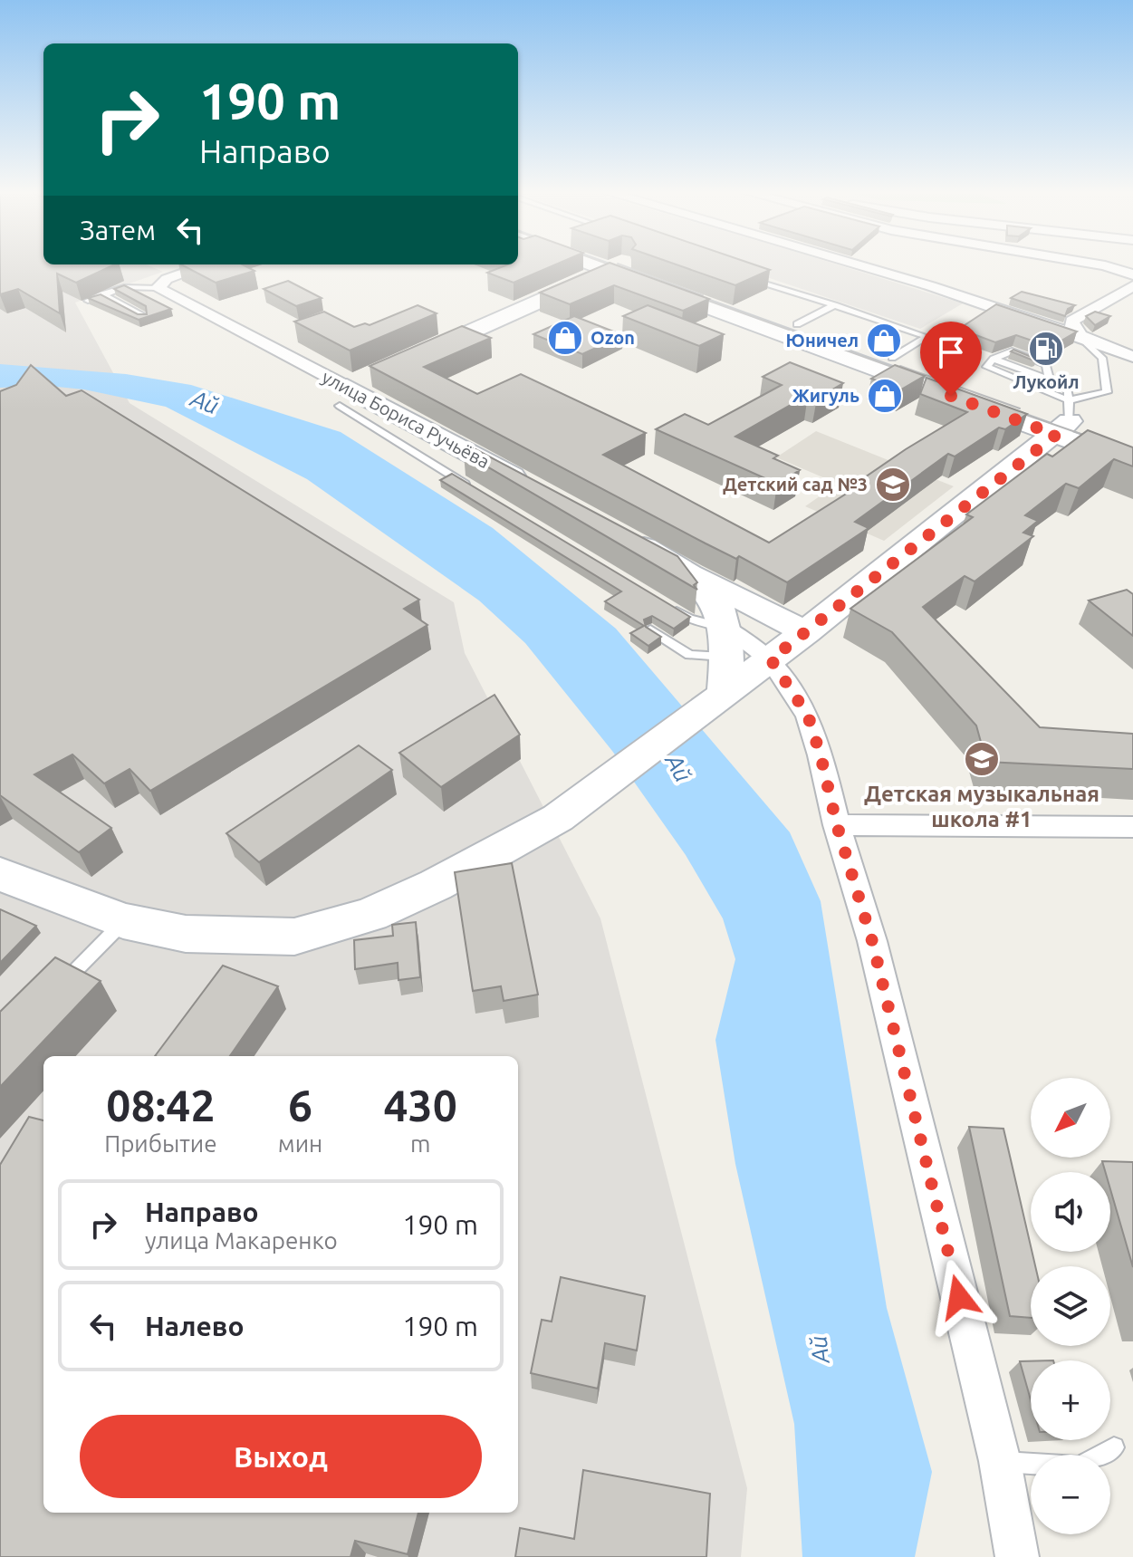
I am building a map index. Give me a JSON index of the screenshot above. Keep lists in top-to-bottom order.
{
  "streets": {
    "street": ["улица Бориса Ручьёва"]
  },
  "water": ["Ай"],
  "places": {
    "shop": ["Ozon", "Юничел", "Жигуль"],
    "fuel station": ["Лукойл"],
    "school or university": ["Детский сад №3", "Детская музыкальная школа #1"]
  },
  "north": "bottom left",
  "page": {
    "turn": ["190 m", "Направо"],
    "then": "Затем",
    "eta": [
      "08:42",
      "Прибытие",
      "6",
      "мин",
      "430",
      "m"
    ],
    "map_buttons": ["+", "−"],
    "list": [
      {
        "name": "Направо",
        "note": "улица Макаренко",
        "value": "190 m"
      },
      {
        "name": "Налево",
        "value": "190 m"
      }
    ],
    "buttons": "Выход"
  }
}
